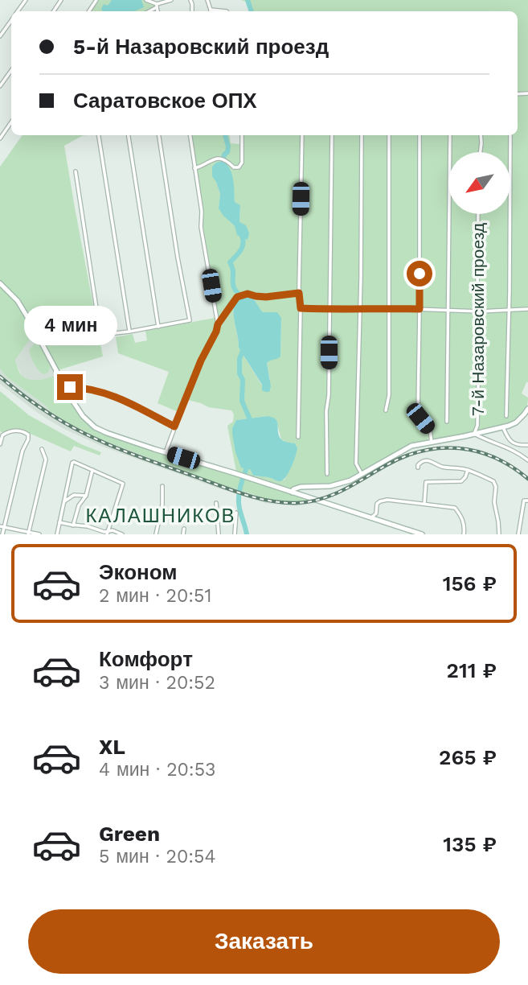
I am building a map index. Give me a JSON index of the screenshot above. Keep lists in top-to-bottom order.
{
  "streets": {
    "street": ["7-й Назаровский проезд"]
  },
  "districts": ["КАЛАШНИКОВ"],
  "north": "bottom left",
  "page": {
    "banner": ["5-й Назаровский проезд", "Саратовское ОПХ"],
    "bubble": "4 мин",
    "list": [
      {
        "name": "Эконом",
        "note": "2 мин · 20:51",
        "value": "156 ₽"
      },
      {
        "name": "Комфорт",
        "note": "3 мин · 20:52",
        "value": "211 ₽"
      },
      {
        "name": "XL",
        "note": "4 мин · 20:53",
        "value": "265 ₽"
      },
      {
        "name": "Green",
        "note": "5 мин · 20:54",
        "value": "135 ₽"
      }
    ],
    "buttons": "Заказать"
  }
}
